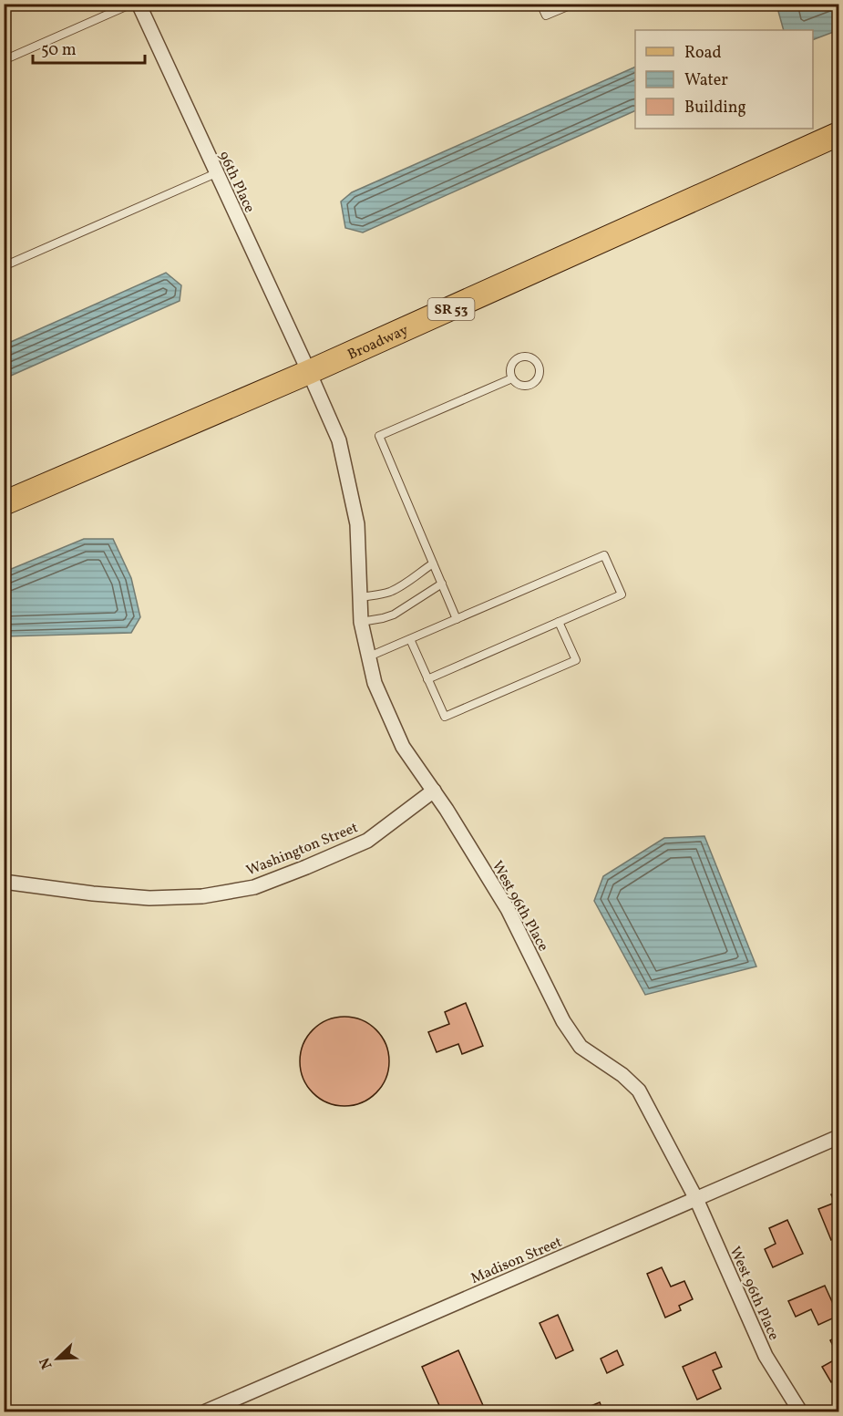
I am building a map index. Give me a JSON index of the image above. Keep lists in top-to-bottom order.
{
  "streets": {
    "main road": ["SR 53", "Broadway"],
    "street": [
      "96th Place",
      "Washington Street",
      "West 96th Place",
      "Madison Street"
    ]
  },
  "crossings": [
    ["96th Place", "Broadway"],
    ["96th Place", "West 96th Place"],
    ["Broadway", "West 96th Place"],
    ["Washington Street", "West 96th Place"],
    ["West 96th Place", "Madison Street"]
  ],
  "legend": ["Road", "Water", "Building"],
  "scale_bar": "50 m",
  "north": "bottom left"
}
